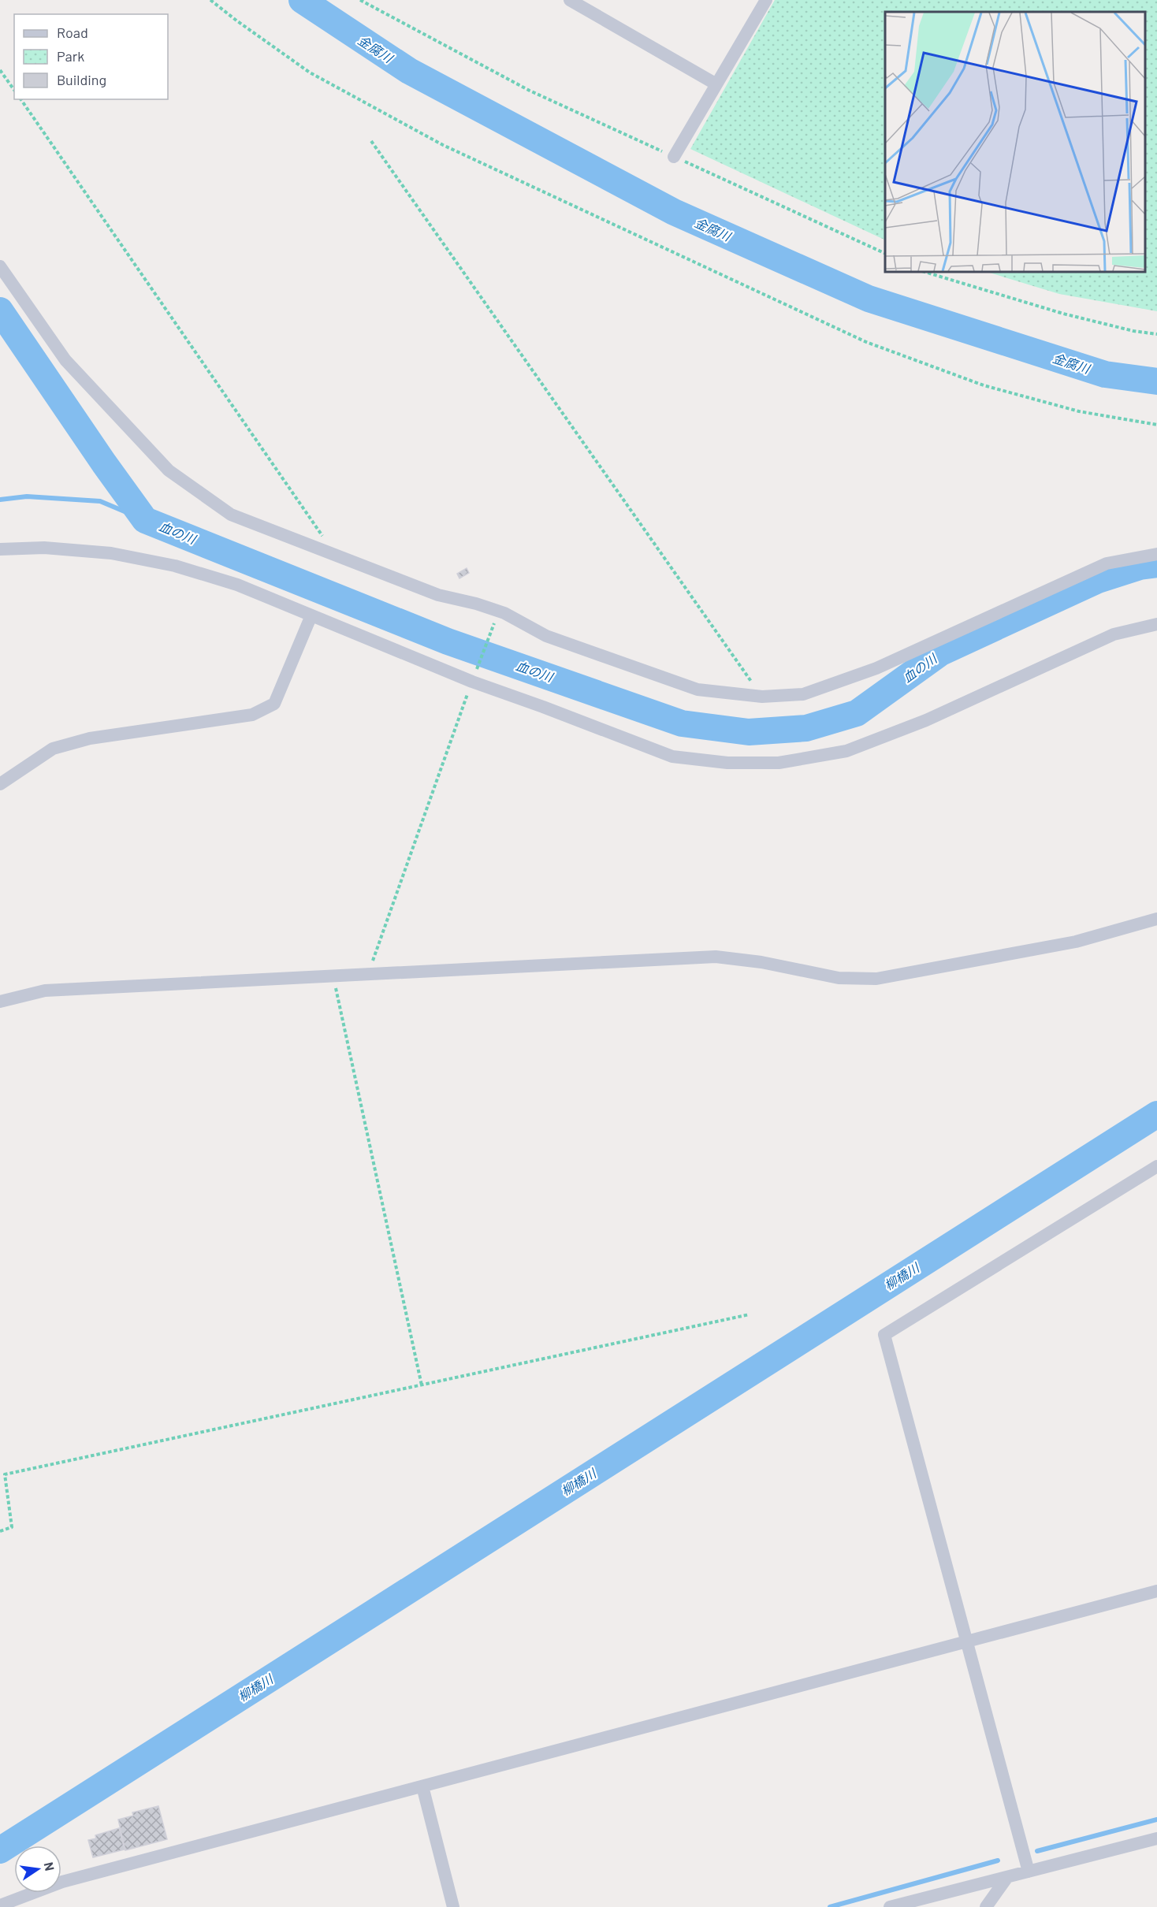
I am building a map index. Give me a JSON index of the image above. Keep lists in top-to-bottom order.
{
  "water": ["金腐川", "血の川", "柳橋川"],
  "legend": ["Road", "Park", "Building"],
  "north": "right"
}
